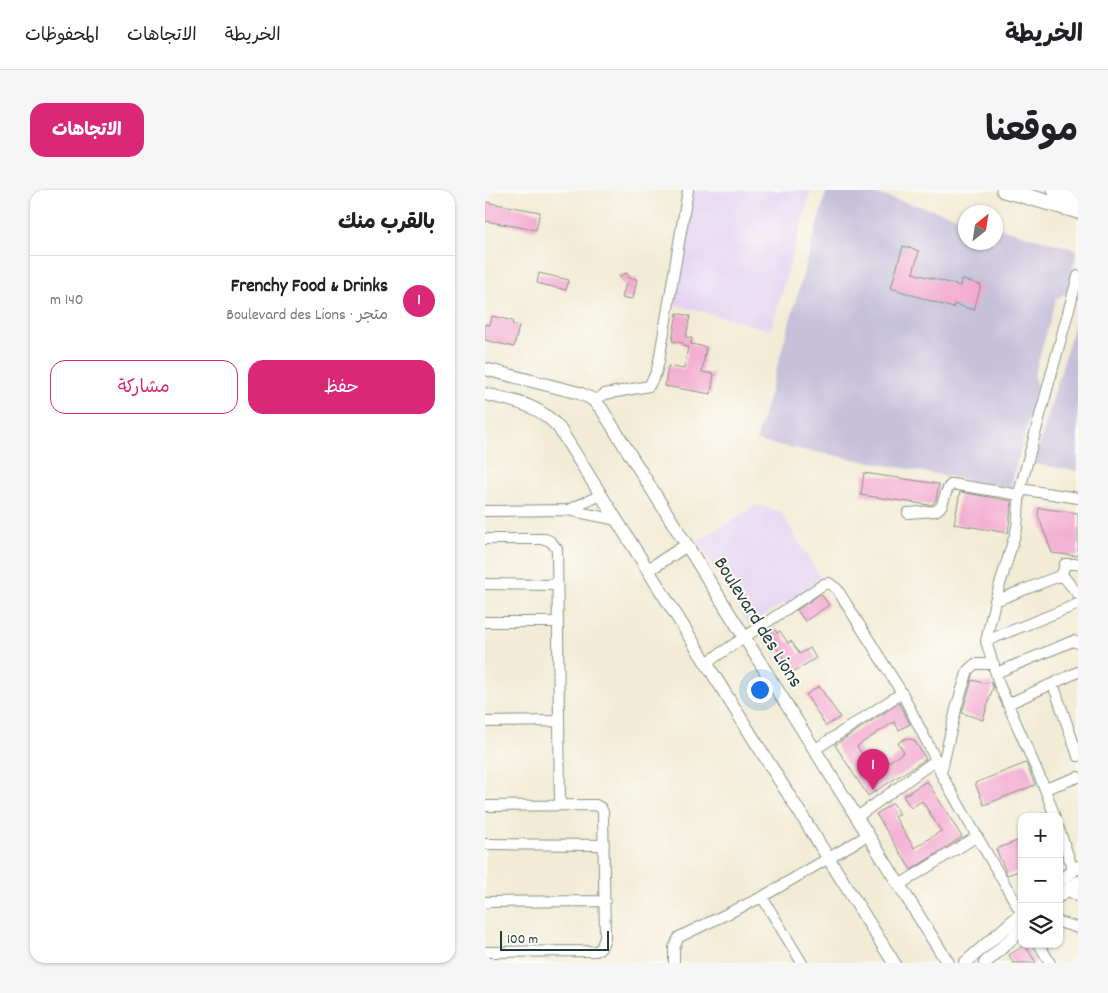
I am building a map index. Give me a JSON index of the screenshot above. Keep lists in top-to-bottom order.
{
  "streets": {
    "main road": ["Boulevard des Lions"]
  },
  "scale_bar": "100 m",
  "north": "top right",
  "page": {
    "header": "الخريطة",
    "nav": ["الخريطة", "الاتجاهات", "المحفوظات"],
    "title": "موقعنا",
    "buttons": [
      "الاتجاهات",
      ["حفظ", "مشاركة"]
    ],
    "heading": "بالقرب منك",
    "list": [
      {
        "mark": "1",
        "name": "Frenchy Food & Drinks",
        "note": "متجر · Boulevard des Lions",
        "value": "140 m"
      }
    ],
    "pins": "1",
    "map_buttons": ["+", "−"],
    "scale": "100 m"
  }
}
